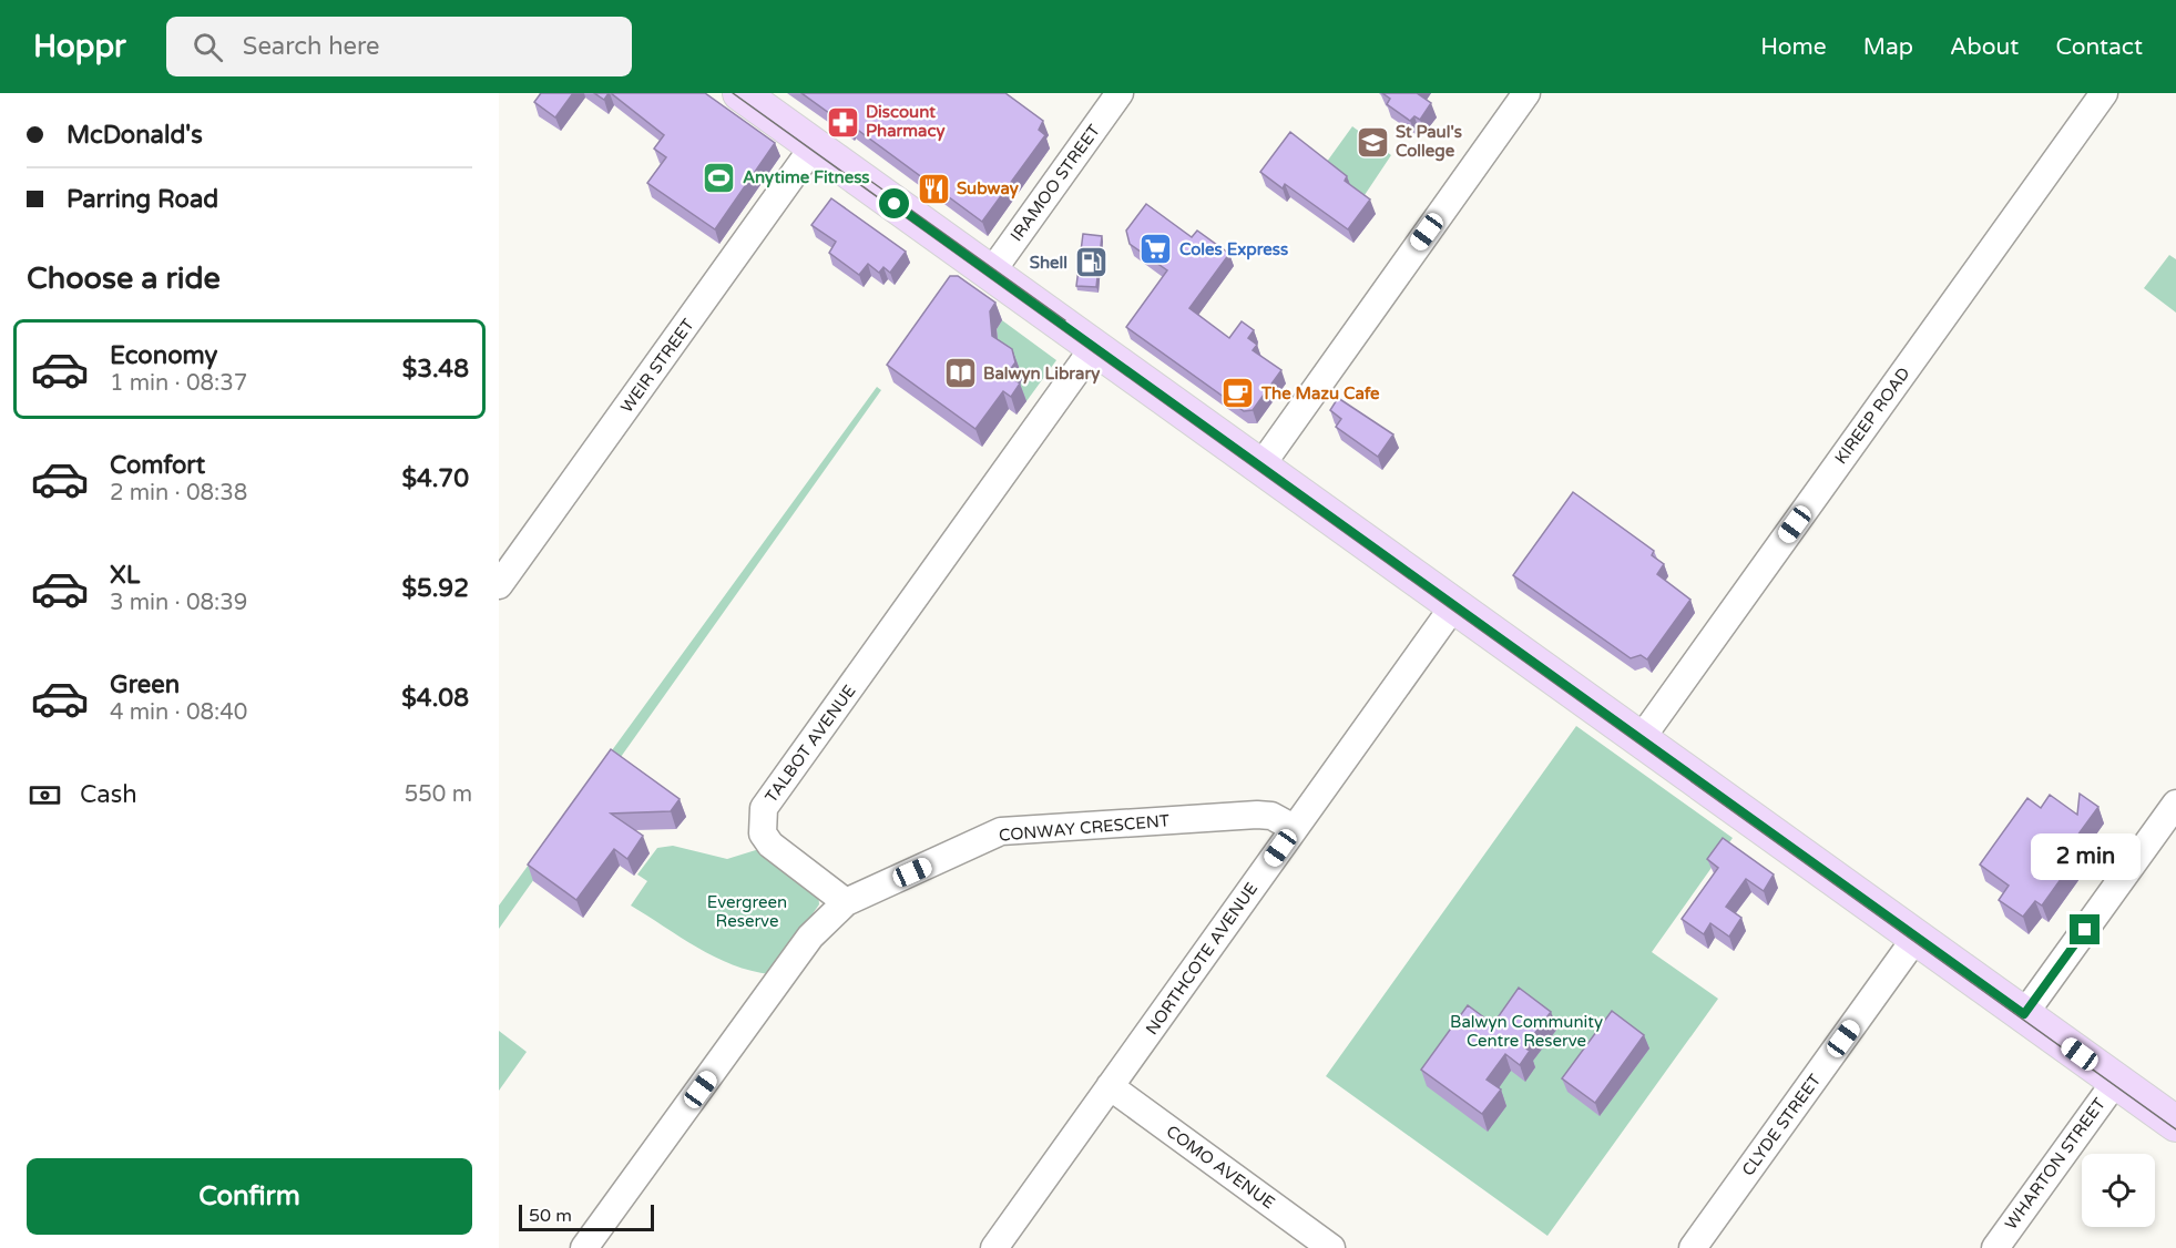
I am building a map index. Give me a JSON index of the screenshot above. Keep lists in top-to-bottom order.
{
  "streets": {
    "street": [
      "IRAMOO STREET",
      "WEIR STREET",
      "KIREEP ROAD",
      "TALBOT AVENUE",
      "CONWAY CRESCENT",
      "NORTHCOTE AVENUE",
      "CLYDE STREET",
      "WHARTON STREET",
      "COMO AVENUE"
    ]
  },
  "crossings": [
    ["TALBOT AVENUE", "CONWAY CRESCENT"],
    ["CONWAY CRESCENT", "NORTHCOTE AVENUE"],
    ["NORTHCOTE AVENUE", "COMO AVENUE"]
  ],
  "parks": ["Evergreen Reserve", "Balwyn Community Centre Reserve"],
  "places": {
    "pharmacy": ["Discount Pharmacy"],
    "school or university": ["St Paul's College"],
    "sports": ["Anytime Fitness"],
    "restaurant": ["Subway"],
    "supermarket": ["Coles Express"],
    "fuel station": ["Shell"],
    "library": ["Balwyn Library"],
    "cafe": ["The Mazu Cafe"]
  },
  "scale_bar": "50 m",
  "page": {
    "header": "Hoppr",
    "search": "Search here",
    "nav": [
      "Home",
      "Map",
      "About",
      "Contact"
    ],
    "banner": ["McDonald's", "Parring Road"],
    "heading": "Choose a ride",
    "list": [
      {
        "name": "Economy",
        "note": "1 min · 08:37",
        "value": "$3.48"
      },
      {
        "name": "Comfort",
        "note": "2 min · 08:38",
        "value": "$4.70"
      },
      {
        "name": "XL",
        "note": "3 min · 08:39",
        "value": "$5.92"
      },
      {
        "name": "Green",
        "note": "4 min · 08:40",
        "value": "$4.08"
      }
    ],
    "pay": ["Cash", "550 m"],
    "bubble": "2 min",
    "buttons": "Confirm",
    "scale": "50 m"
  }
}
